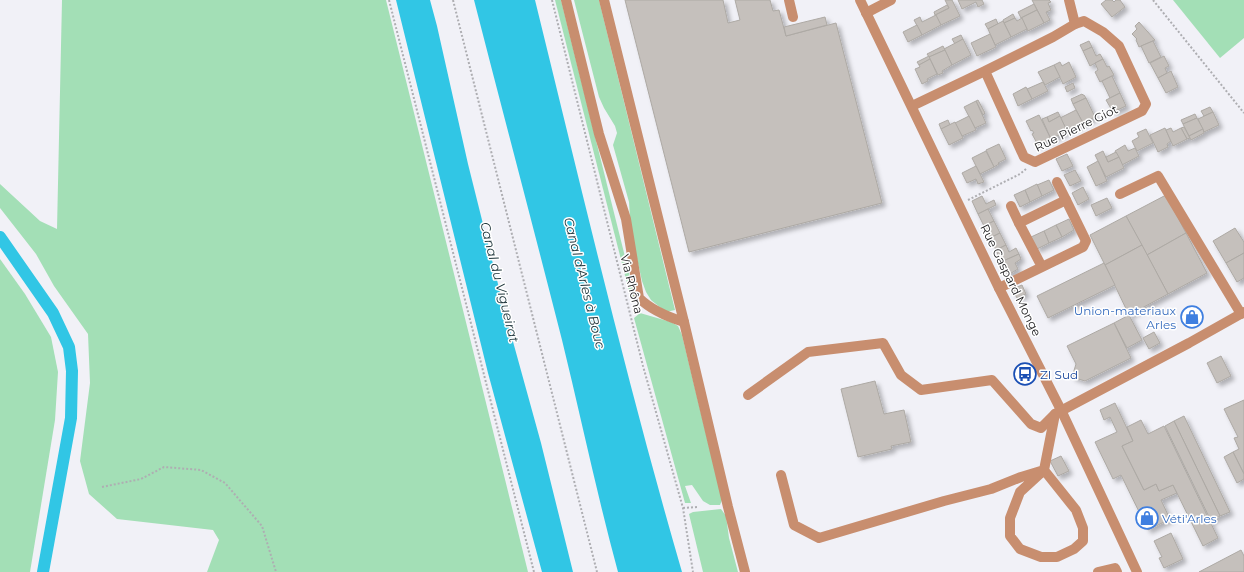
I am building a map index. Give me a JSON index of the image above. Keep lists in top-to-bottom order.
{
  "streets": {
    "street": ["Rue Pierre Giot", "Rue Gaspard Monge"],
    "path": ["Via Rhôna"]
  },
  "water": ["Canal du Vigueirat", "Canal d'Arles à Bouc"],
  "places": {
    "shop": ["Union-materiaux Arles", "Véti'Arles"],
    "bus stop": ["ZI Sud"]
  }
}
